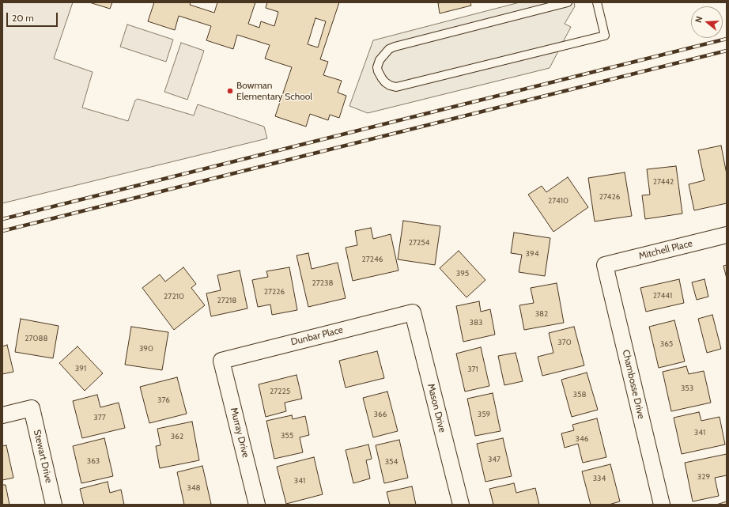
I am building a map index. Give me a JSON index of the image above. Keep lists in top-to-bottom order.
{
  "streets": {
    "street": [
      "Mitchell Place",
      "Dunbar Place",
      "Chambosse Drive",
      "Mason Drive",
      "Murray Drive",
      "Stewart Drive"
    ]
  },
  "crossings": [
    ["Mitchell Place", "Chambosse Drive"],
    ["Dunbar Place", "Mason Drive"],
    ["Dunbar Place", "Murray Drive"]
  ],
  "places": ["Bowman Elementary School"],
  "house_numbers": [
    "27442",
    "27426",
    "27410",
    "27254",
    "394",
    "27246",
    "395",
    "27238",
    "27226",
    "27441",
    "27210",
    "27218",
    "382",
    "383",
    "27088",
    "370",
    "365",
    "390",
    "391",
    "371",
    "353",
    "27225",
    "358",
    "376",
    "366",
    "359",
    "377",
    "341",
    "355",
    "362",
    "346",
    "347",
    "363",
    "354",
    "329",
    "334",
    "341",
    "348"
  ],
  "scale_bar": "20 m",
  "north": "left"
}
